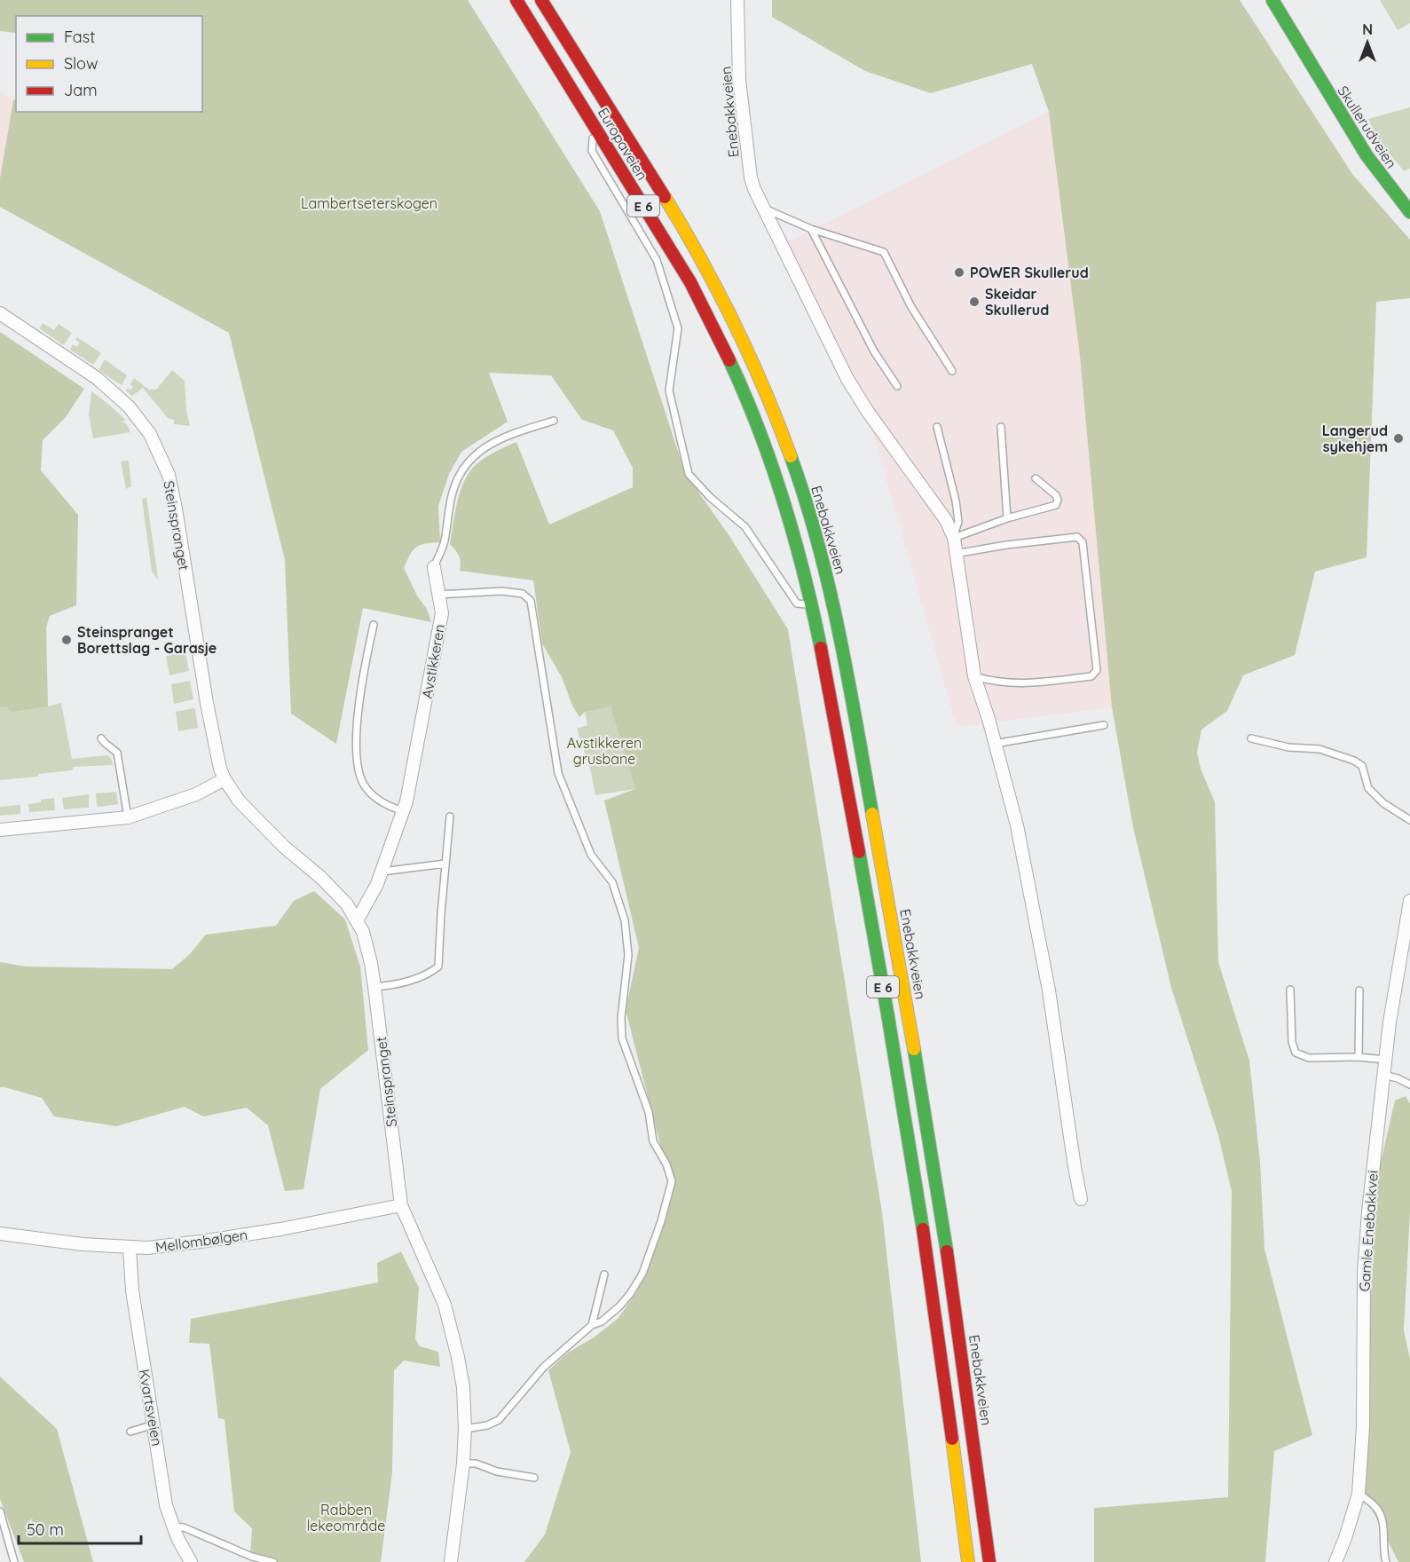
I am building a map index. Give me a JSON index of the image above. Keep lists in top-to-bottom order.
{
  "streets": {
    "main road": [
      "Enebakkveien",
      "Skullerudveien",
      "Europaveien",
      "E 6"
    ],
    "street": [
      "Steinspranget",
      "Avstikkeren",
      "Gamle Enebakkvei",
      "Mellombølgen",
      "Kvartsveien"
    ]
  },
  "crossings": [
    ["Enebakkveien", "Europaveien"],
    ["Europaveien", "E 6"],
    ["Steinspranget", "Avstikkeren"],
    ["Steinspranget", "Mellombølgen"],
    ["Mellombølgen", "Kvartsveien"]
  ],
  "parks": ["Lambertseterskogen", "Avstikkeren grusbane", "Rabben lekeområde"],
  "places": [
    "POWER Skullerud",
    "Skeidar Skullerud",
    "Langerud sykehjem",
    "Steinspranget Borettslag - Garasje"
  ],
  "legend": ["Fast", "Slow", "Jam"],
  "scale_bar": "50 m",
  "north": "top"
}
